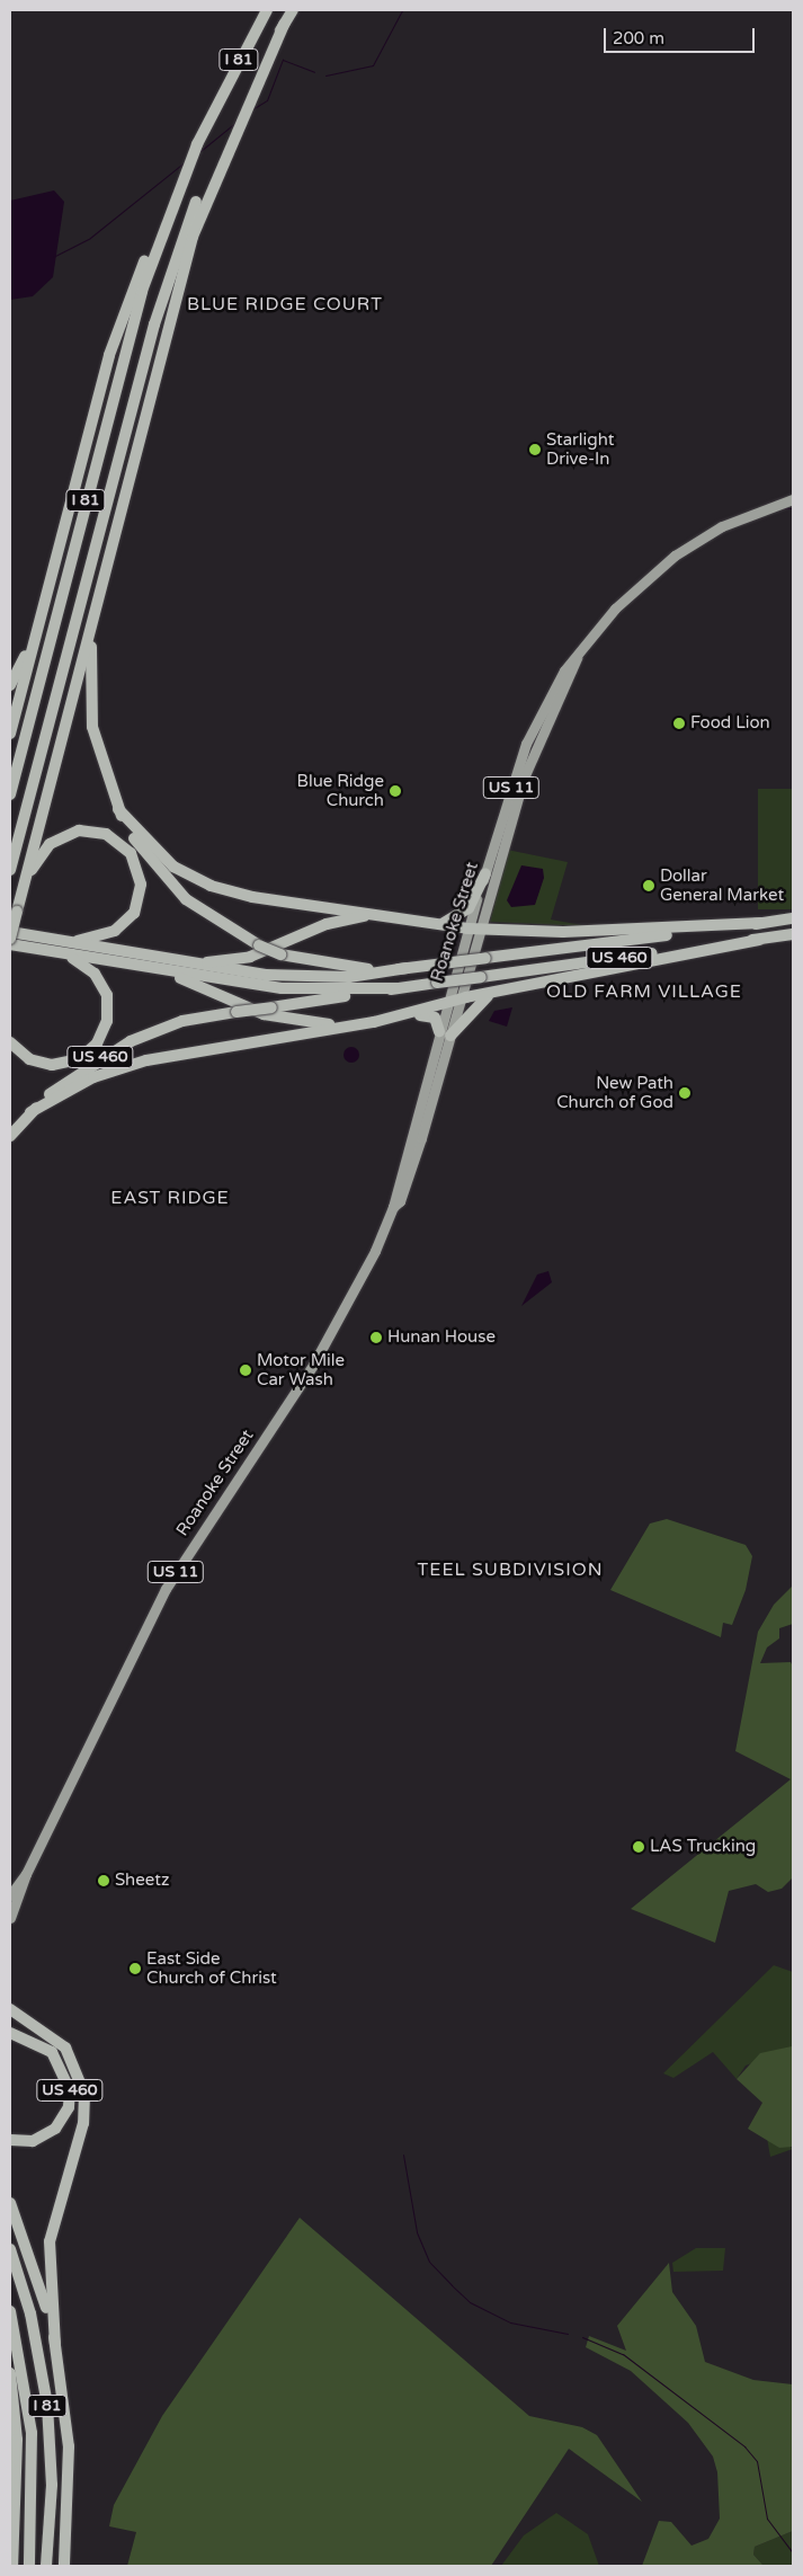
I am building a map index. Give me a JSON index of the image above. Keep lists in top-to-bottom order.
{
  "streets": {
    "highway": ["I 81", "US 460"],
    "main road": ["US 11", "Roanoke Street"]
  },
  "districts": [
    "BLUE RIDGE COURT",
    "OLD FARM VILLAGE",
    "EAST RIDGE",
    "TEEL SUBDIVISION"
  ],
  "places": [
    "Starlight Drive-In",
    "Food Lion",
    "Blue Ridge Church",
    "Dollar General Market",
    "New Path Church of God",
    "Hunan House",
    "Motor Mile Car Wash",
    "LAS Trucking",
    "Sheetz",
    "East Side Church of Christ"
  ],
  "scale_bar": "200 m"
}
